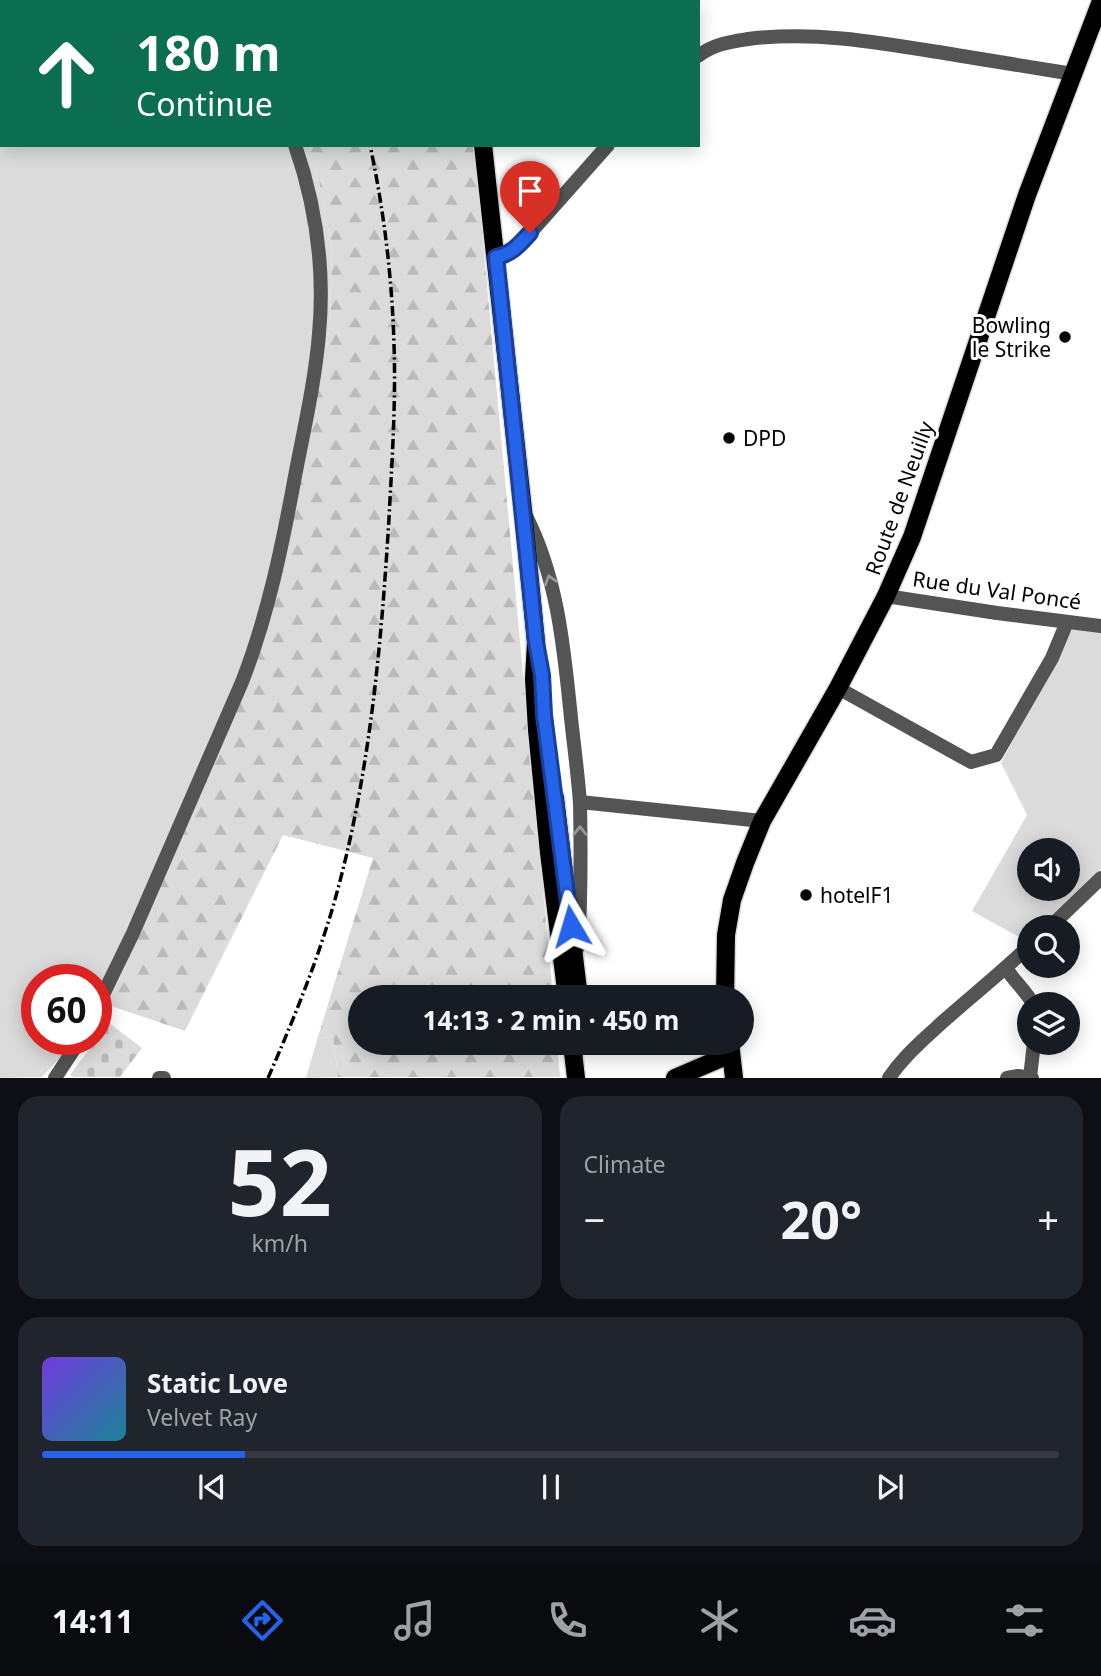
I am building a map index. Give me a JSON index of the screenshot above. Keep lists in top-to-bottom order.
{
  "streets": {
    "main road": ["Route de Neuilly"],
    "street": ["Rue du Val Poncé"]
  },
  "crossings": [
    ["Route de Neuilly", "Rue du Val Poncé"]
  ],
  "places": ["Bowling le Strike", "DPD", "hotelF1"],
  "page": {
    "turn": ["180 m", "Continue"],
    "limit": "60",
    "trip": "14:13 · 2 min · 450 m",
    "tile": [
      ["52", "km/h"],
      "Climate"
    ],
    "heat": ["−", "20°", "+"],
    "song": ["Static Love", "Velvet Ray"],
    "tabs": "14:11"
  }
}
